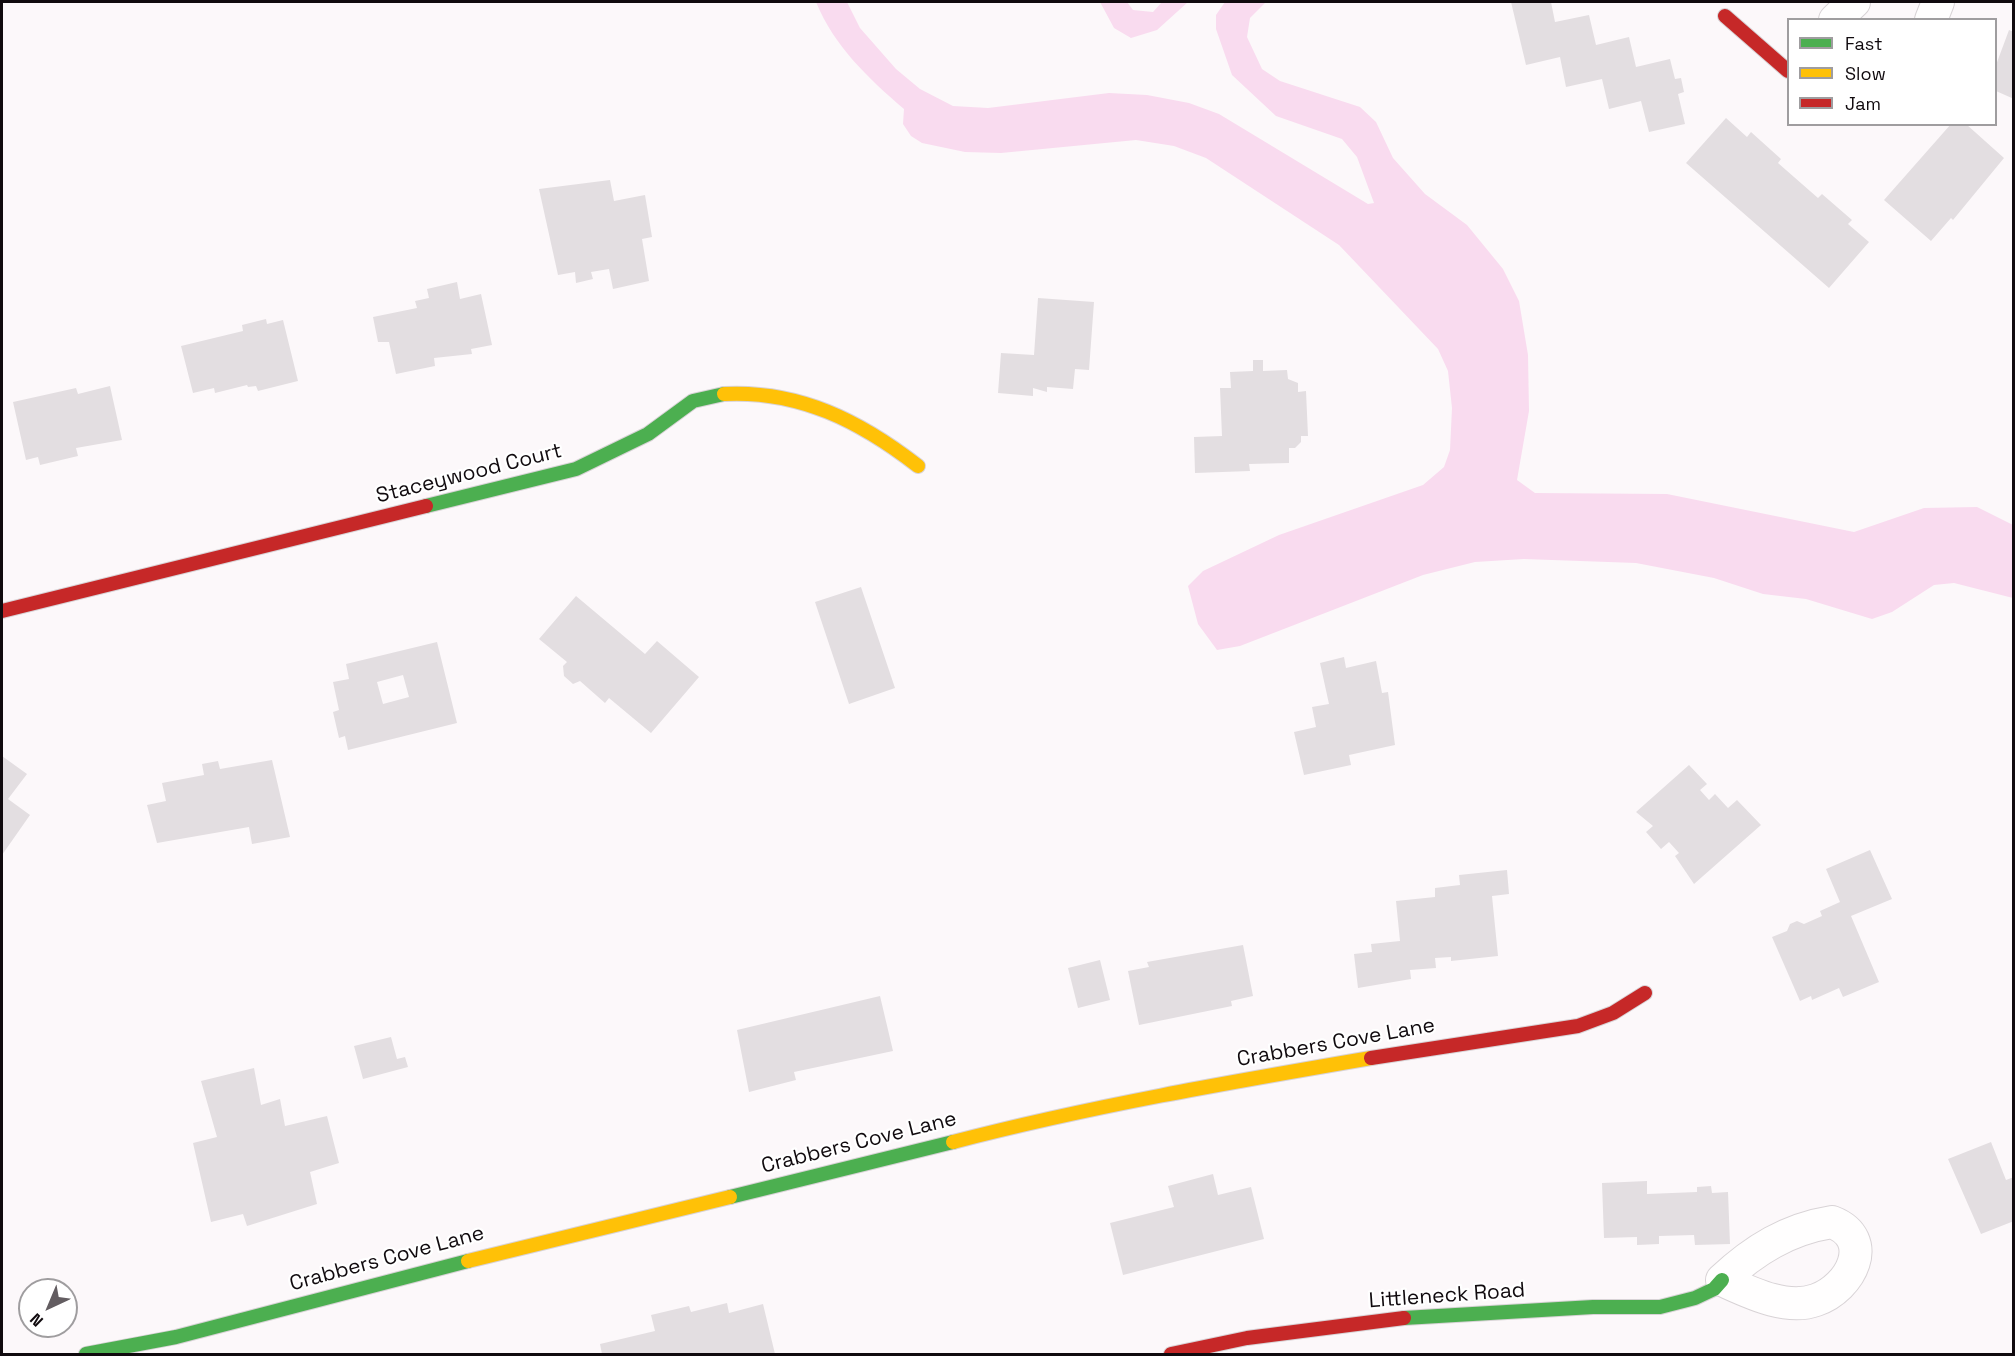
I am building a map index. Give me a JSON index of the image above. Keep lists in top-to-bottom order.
{
  "streets": {
    "street": ["Staceywood Court", "Crabbers Cove Lane", "Littleneck Road"]
  },
  "legend": ["Fast", "Slow", "Jam"],
  "north": "bottom left"
}
